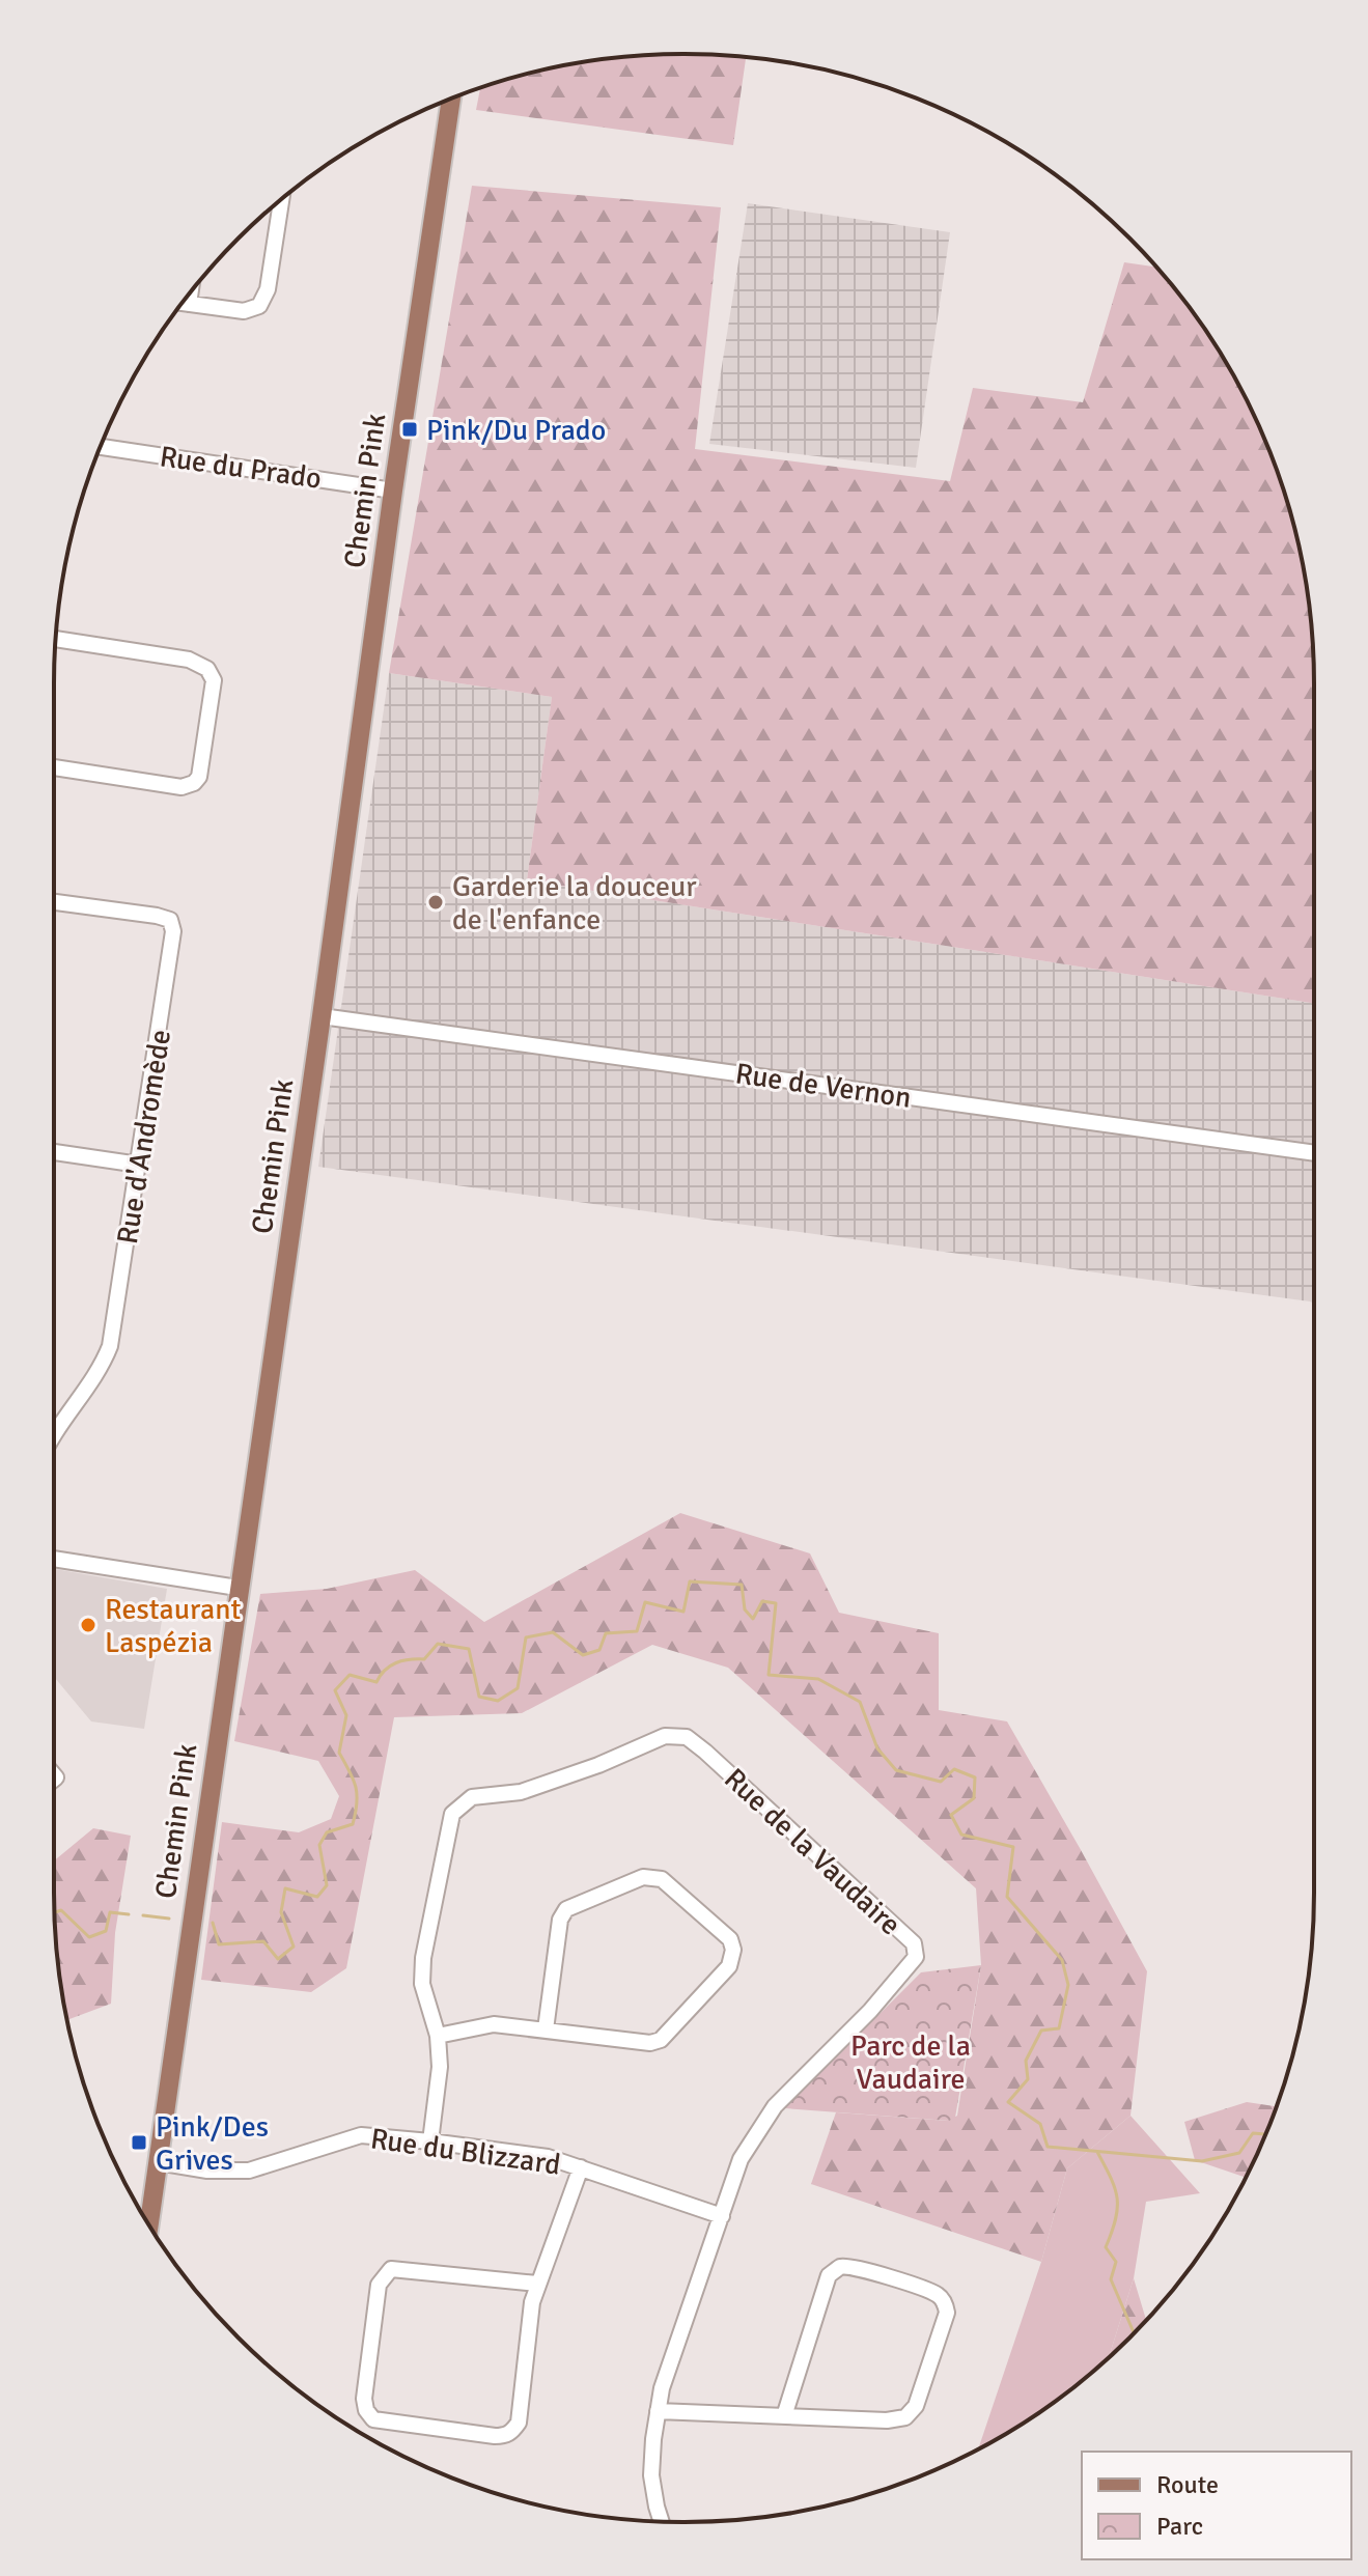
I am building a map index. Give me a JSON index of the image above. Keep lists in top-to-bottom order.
{
  "streets": {
    "main road": ["Chemin Pink"],
    "street": [
      "Rue du Prado",
      "Rue de Vernon",
      "Rue d'Andromède",
      "Rue de la Vaudaire",
      "Rue du Blizzard"
    ]
  },
  "crossings": [
    ["Rue du Prado", "Chemin Pink"],
    ["Chemin Pink", "Rue de Vernon"],
    ["Chemin Pink", "Rue du Blizzard"],
    ["Rue de la Vaudaire", "Rue du Blizzard"]
  ],
  "parks": ["Parc de la Vaudaire"],
  "places": {
    "transit": ["Pink/Du Prado", "Pink/Des Grives"],
    "other": ["Garderie la douceur de l'enfance", "Restaurant Laspézia"]
  },
  "legend": ["Route", "Parc"]
}
